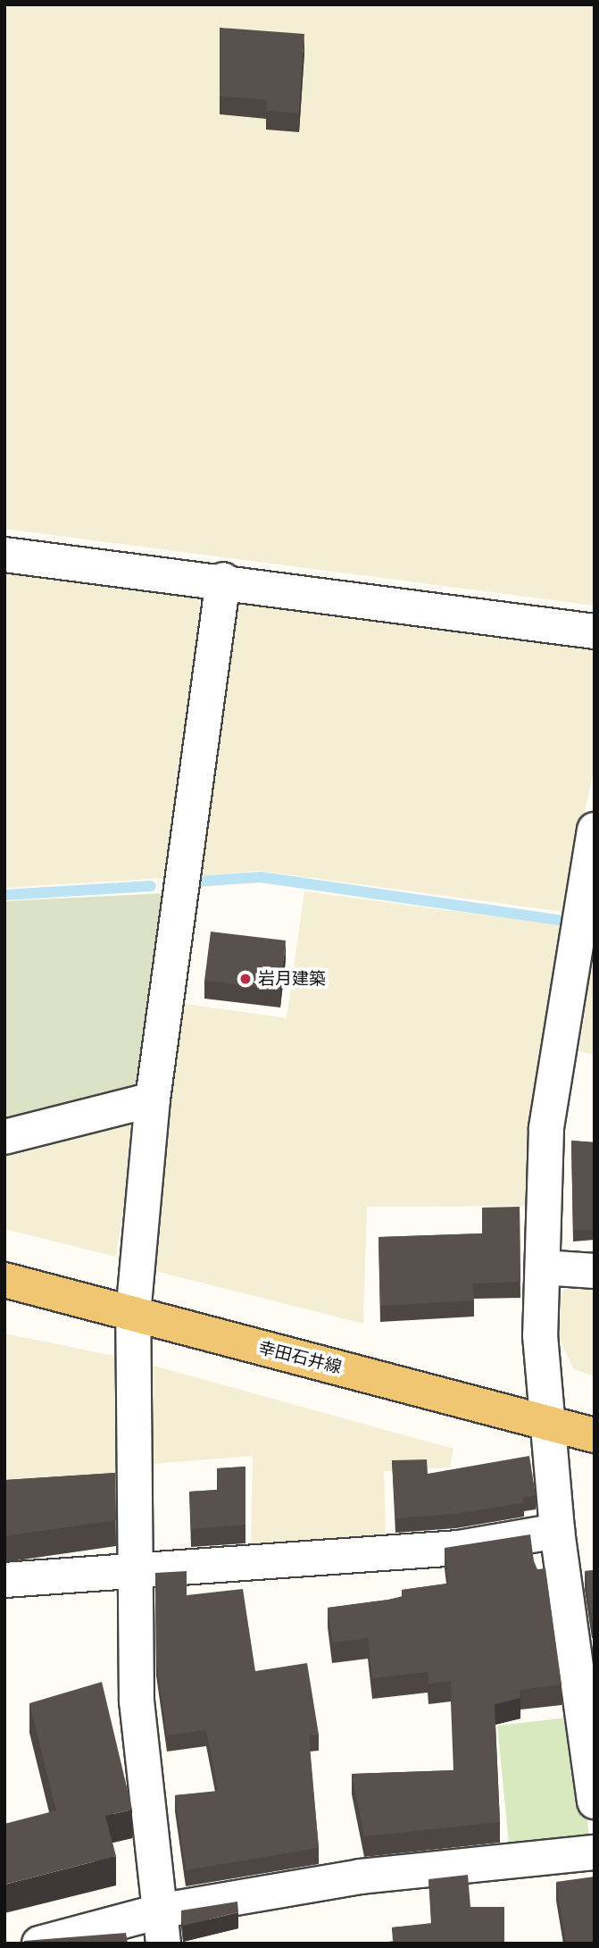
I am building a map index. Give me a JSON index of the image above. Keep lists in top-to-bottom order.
{
  "streets": {
    "main road": ["幸田石井線"]
  },
  "places": ["岩月建築"]
}
